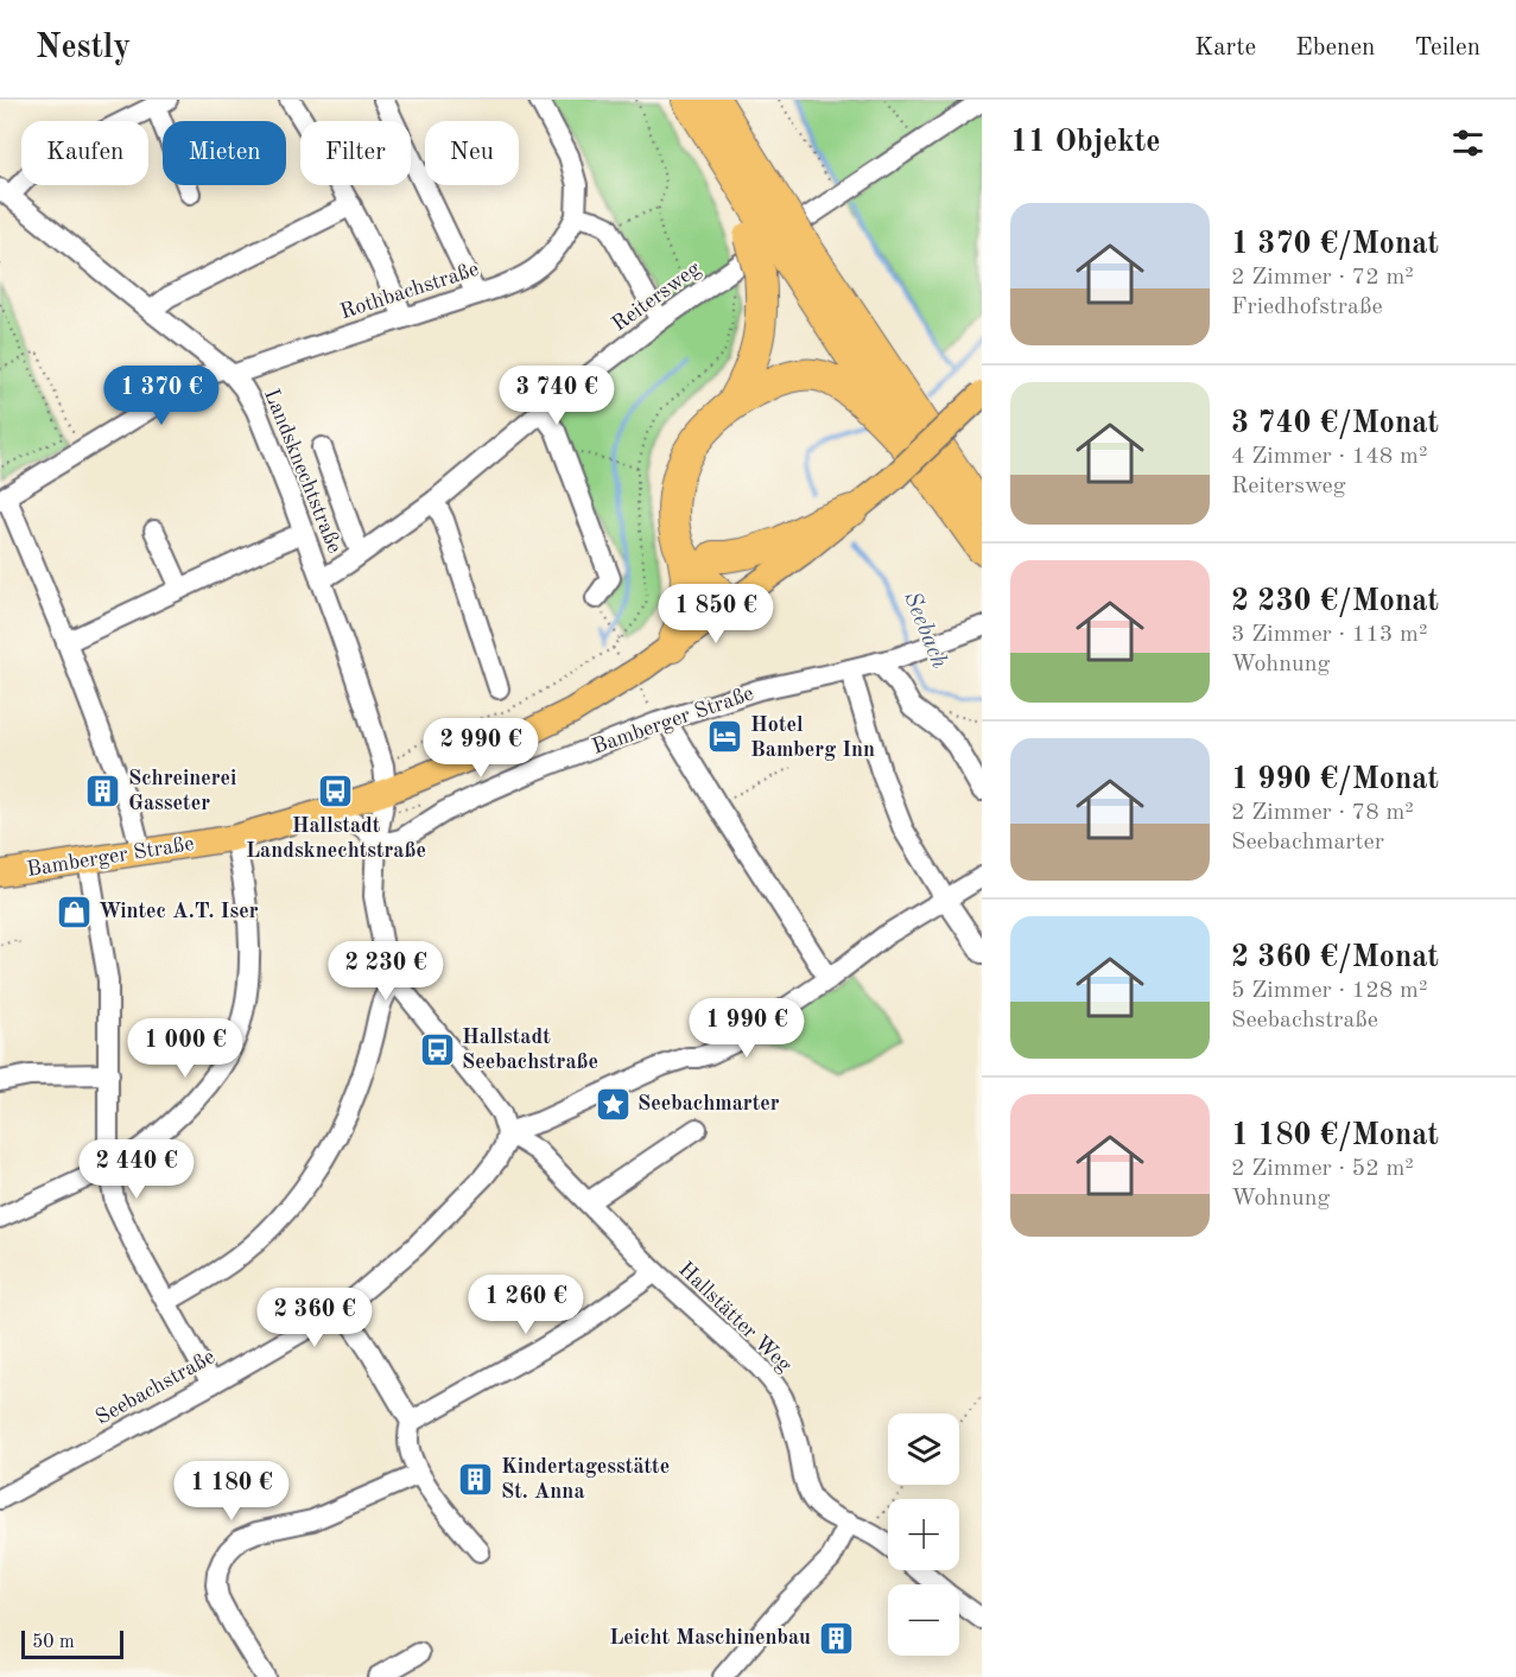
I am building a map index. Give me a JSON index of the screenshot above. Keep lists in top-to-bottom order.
{
  "streets": {
    "main road": ["Bamberger Straße"],
    "street": [
      "Rothbachstraße",
      "Reitersweg",
      "Landsknechtstraße",
      "Hallstätter Weg",
      "Seebachstraße"
    ]
  },
  "crossings": [
    ["Rothbachstraße", "Landsknechtstraße"],
    ["Reitersweg", "Landsknechtstraße"],
    ["Landsknechtstraße", "Bamberger Straße"]
  ],
  "water": ["Seebach"],
  "places": {
    "hotel": ["Hotel Bamberg Inn"],
    "building": ["Schreinerei Gasseter", "Kindertagesstätte St. Anna", "Leicht Maschinenbau"],
    "bus stop": ["Hallstadt Landsknechtstraße", "Hallstadt Seebachstraße"],
    "shop": ["Wintec A.T. Iser"],
    "place": ["Seebachmarter"]
  },
  "scale_bar": "50 m",
  "page": {
    "header": "Nestly",
    "nav": ["Karte", "Ebenen", "Teilen"],
    "heading": "11 Objekte",
    "chip": [
      "Kaufen",
      "Mieten",
      "Filter",
      "Neu"
    ],
    "list": [
      {
        "name": "1 370 €/Monat",
        "note": "2 Zimmer · 72 m² · Friedhofstraße"
      },
      {
        "name": "3 740 €/Monat",
        "note": "4 Zimmer · 148 m² · Reitersweg"
      },
      {
        "name": "2 230 €/Monat",
        "note": "3 Zimmer · 113 m² · Wohnung"
      },
      {
        "name": "1 990 €/Monat",
        "note": "2 Zimmer · 78 m² · Seebachmarter"
      },
      {
        "name": "2 360 €/Monat",
        "note": "5 Zimmer · 128 m² · Seebachstraße"
      },
      {
        "name": "1 180 €/Monat",
        "note": "2 Zimmer · 52 m² · Wohnung"
      }
    ],
    "price": [
      "1 370 €",
      "3 740 €",
      "1 850 €",
      "2 990 €",
      "2 230 €",
      "1 990 €",
      "1 000 €",
      "2 440 €",
      "1 260 €",
      "2 360 €",
      "1 180 €"
    ],
    "map_buttons": ["+", "−"],
    "scale": "50 m"
  }
}
